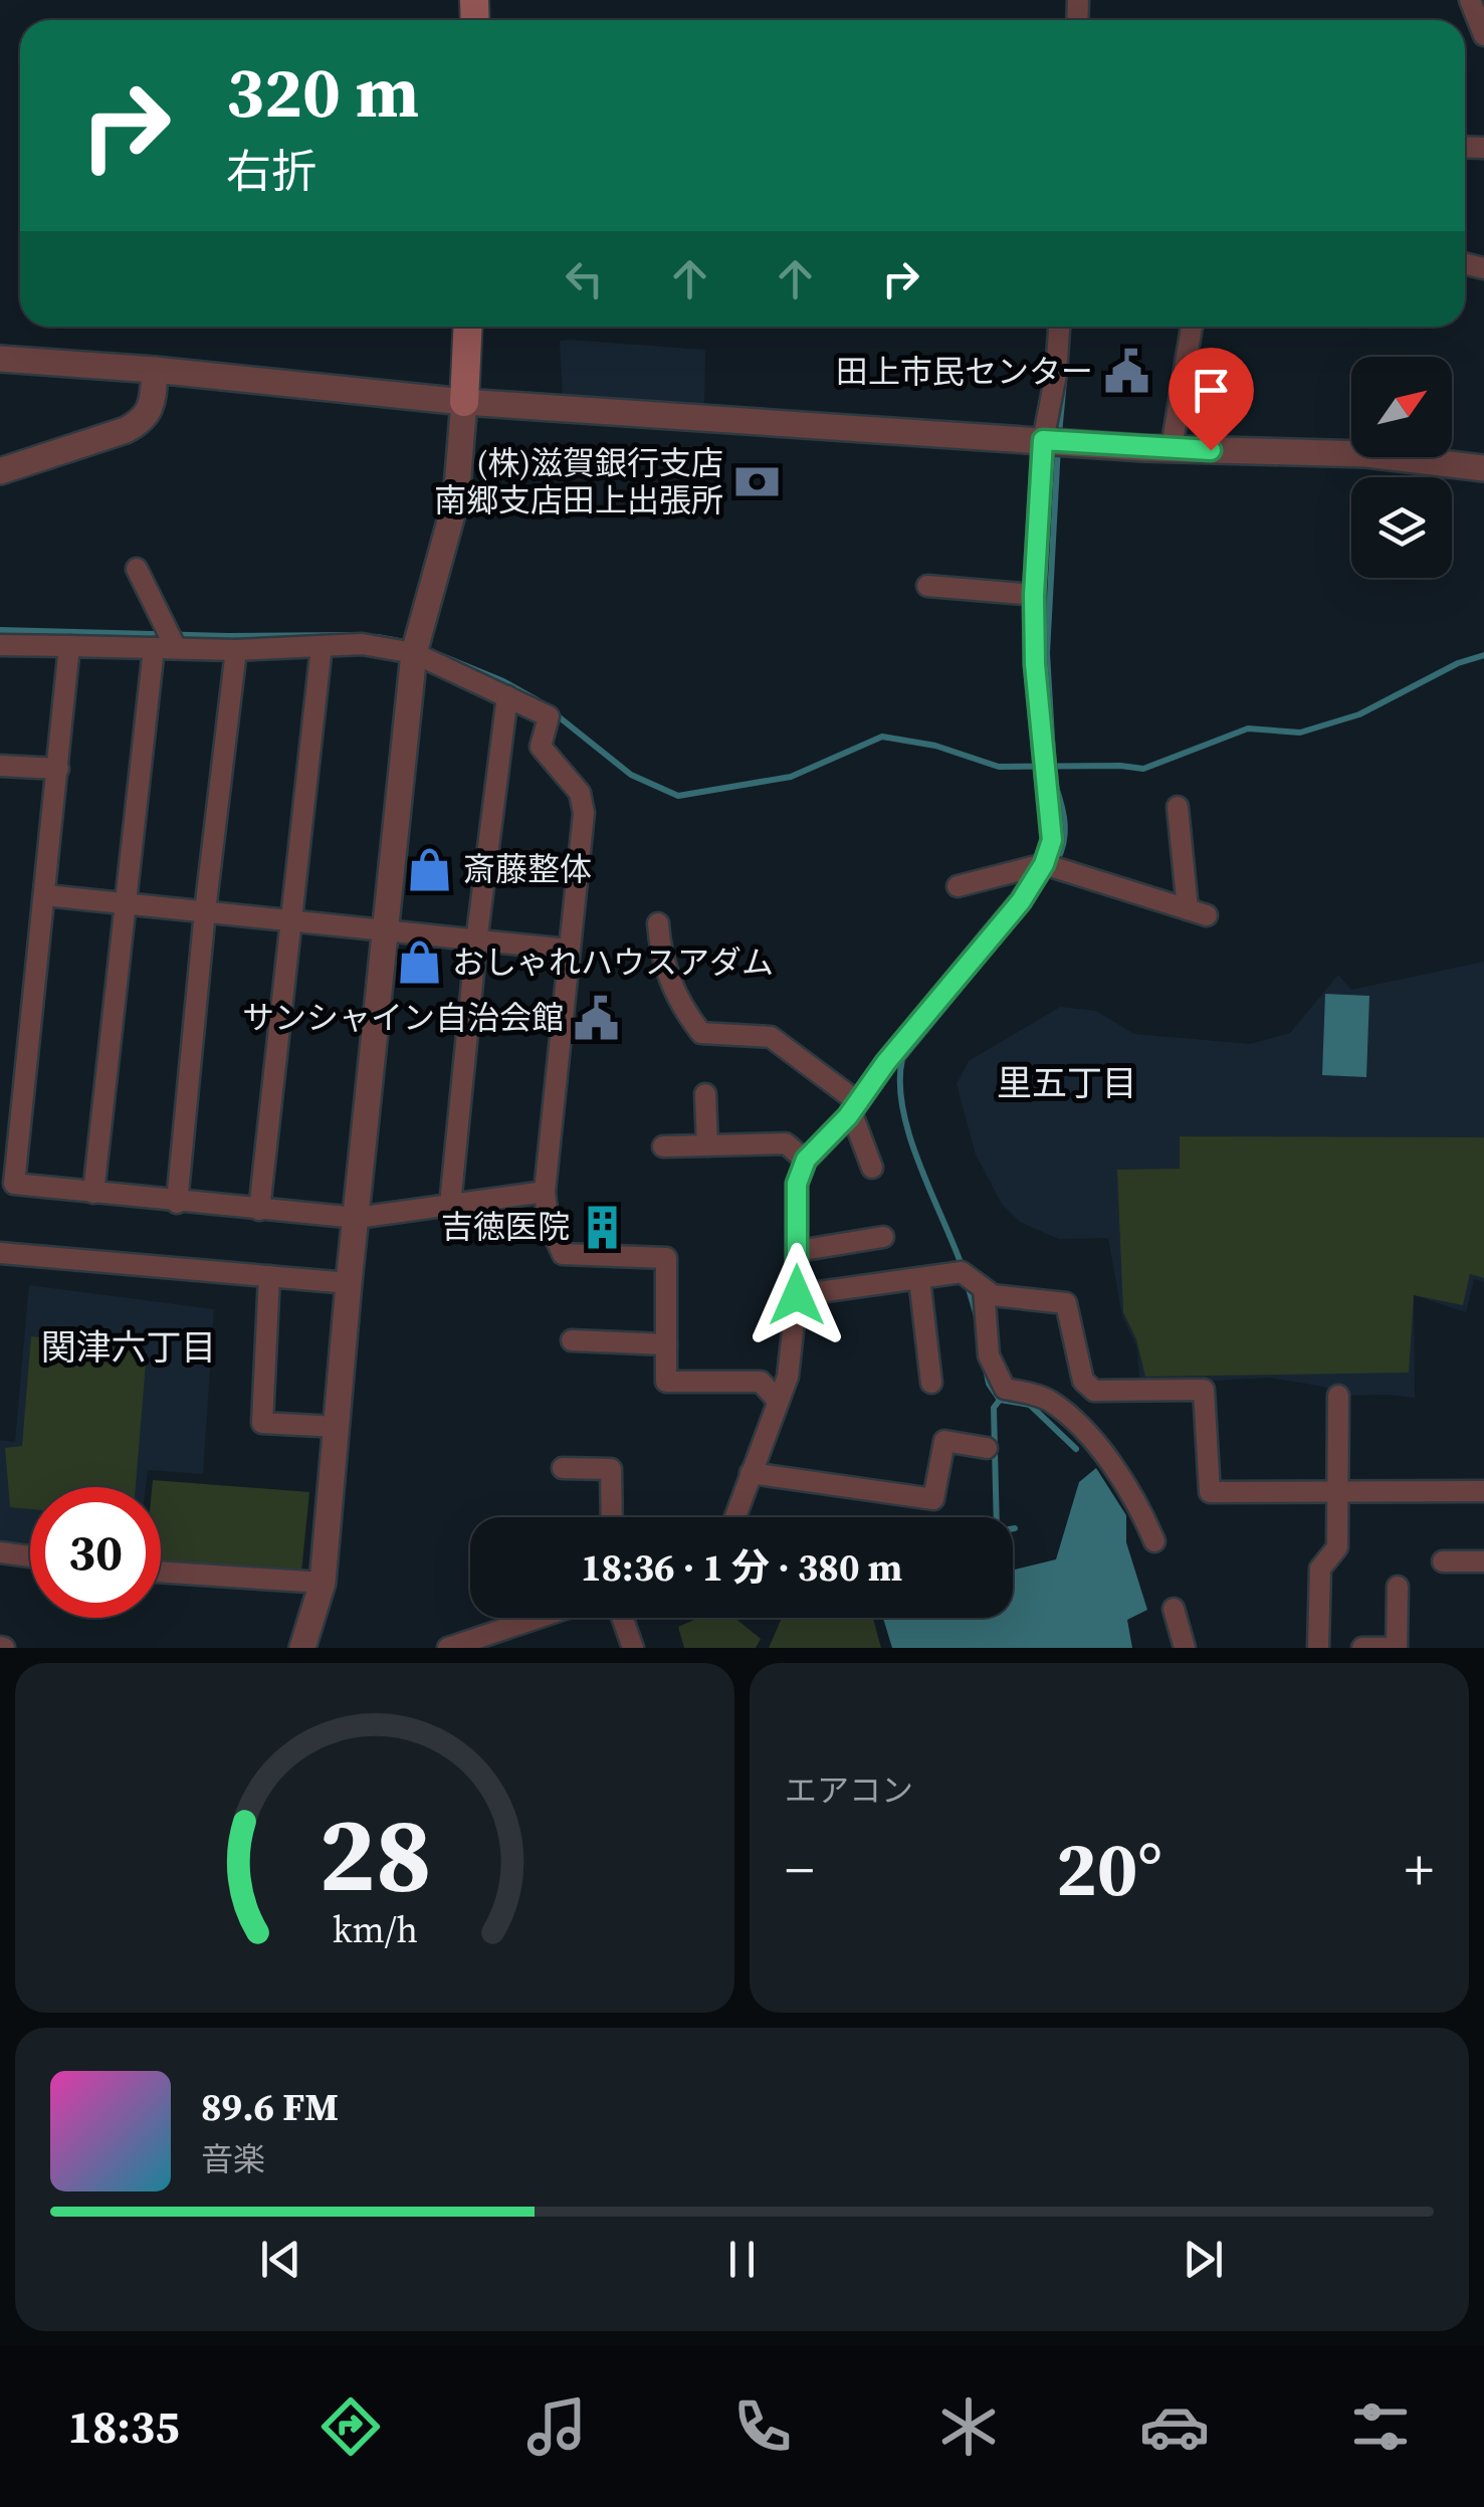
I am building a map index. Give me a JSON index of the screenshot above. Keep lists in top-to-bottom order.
{
  "districts": ["里五丁目", "関津六丁目"],
  "places": {
    "public building": ["田上市民センター", "サンシャイン自治会館"],
    "bank": ["(株)滋賀銀行支店 南郷支店田上出張所"],
    "shop": ["斎藤整体", "おしゃれハウスアダム"],
    "building": ["吉徳医院"]
  },
  "north": "top right",
  "page": {
    "turn": ["320 m", "右折"],
    "limit": "30",
    "trip": "18:36 · 1 分 · 380 m",
    "tile": "エアコン",
    "heat": ["−", "20°", "+"],
    "song": ["89.6 FM", "音楽"],
    "tabs": "18:35",
    "gauge": ["28", "km/h"]
  }
}
